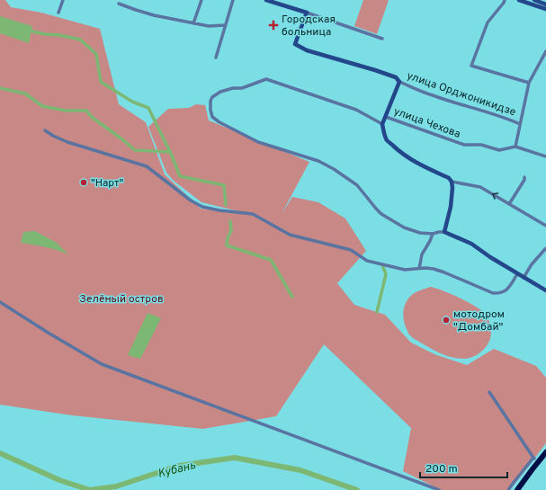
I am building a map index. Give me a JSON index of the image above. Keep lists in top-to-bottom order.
{
  "streets": {
    "street": ["улица Орджоникидзе", "улица Чехова"]
  },
  "water": ["Кубань"],
  "parks": ["Зелёный остров"],
  "places": {
    "health": ["Городская больница"],
    "other": ["\"Нарт\"", "мотодром \"Домбай\""]
  },
  "scale_bar": "200 m"
}
